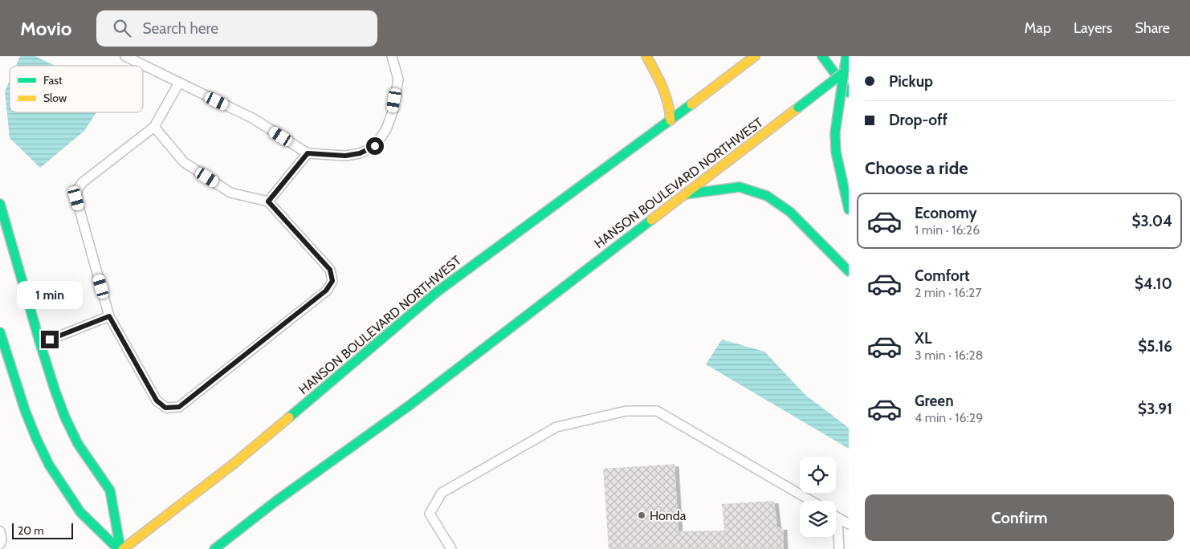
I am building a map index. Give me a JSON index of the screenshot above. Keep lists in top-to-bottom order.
{
  "streets": {
    "main road": ["HANSON BOULEVARD NORTHWEST"]
  },
  "places": ["Honda"],
  "legend": ["Fast", "Slow"],
  "scale_bar": "20 m",
  "page": {
    "header": "Movio",
    "search": "Search here",
    "nav": ["Map", "Layers", "Share"],
    "banner": ["Pickup", "Drop-off"],
    "heading": "Choose a ride",
    "list": [
      {
        "name": "Economy",
        "note": "1 min · 16:26",
        "value": "$3.04"
      },
      {
        "name": "Comfort",
        "note": "2 min · 16:27",
        "value": "$4.10"
      },
      {
        "name": "XL",
        "note": "3 min · 16:28",
        "value": "$5.16"
      },
      {
        "name": "Green",
        "note": "4 min · 16:29",
        "value": "$3.91"
      }
    ],
    "bubble": "1 min",
    "buttons": "Confirm",
    "scale": "20 m"
  }
}
